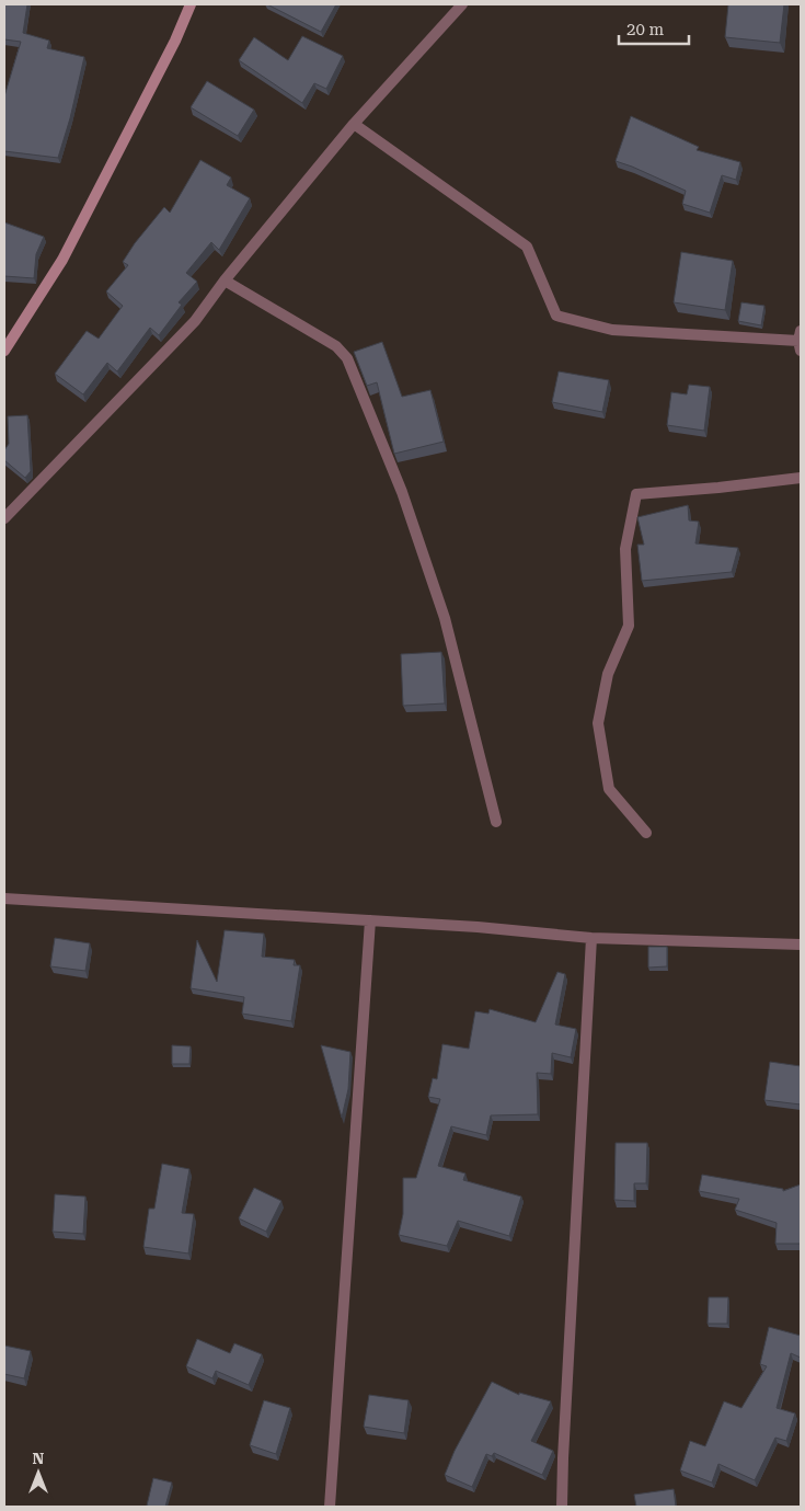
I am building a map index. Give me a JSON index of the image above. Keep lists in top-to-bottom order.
{
  "scale_bar": "20 m",
  "north": "top"
}
